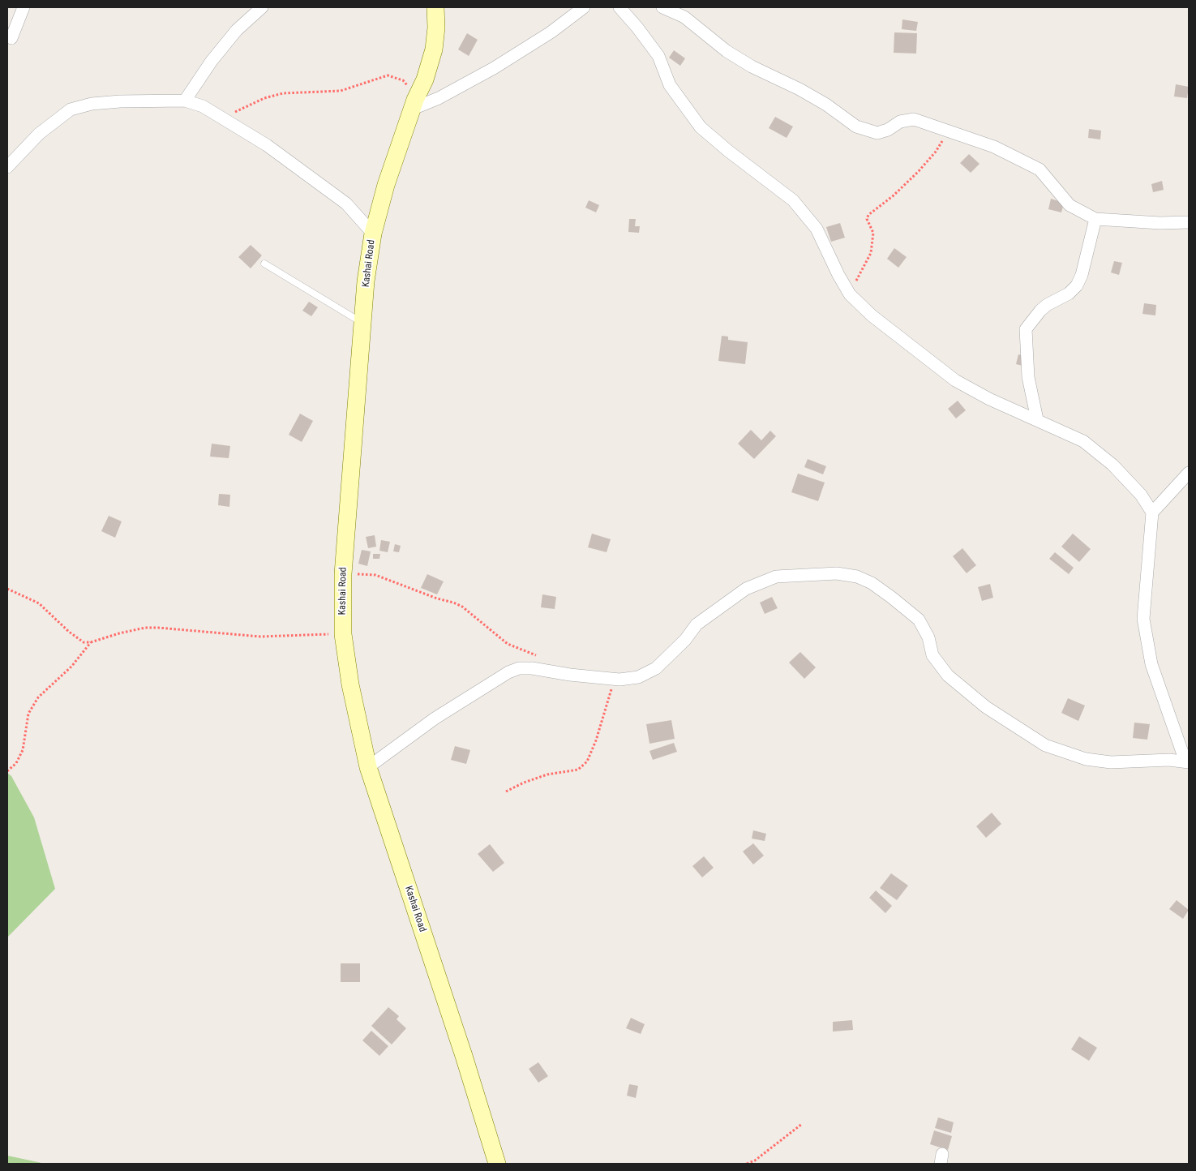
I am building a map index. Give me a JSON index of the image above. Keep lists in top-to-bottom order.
{
  "streets": {
    "street": ["Kashai Road"]
  }
}
